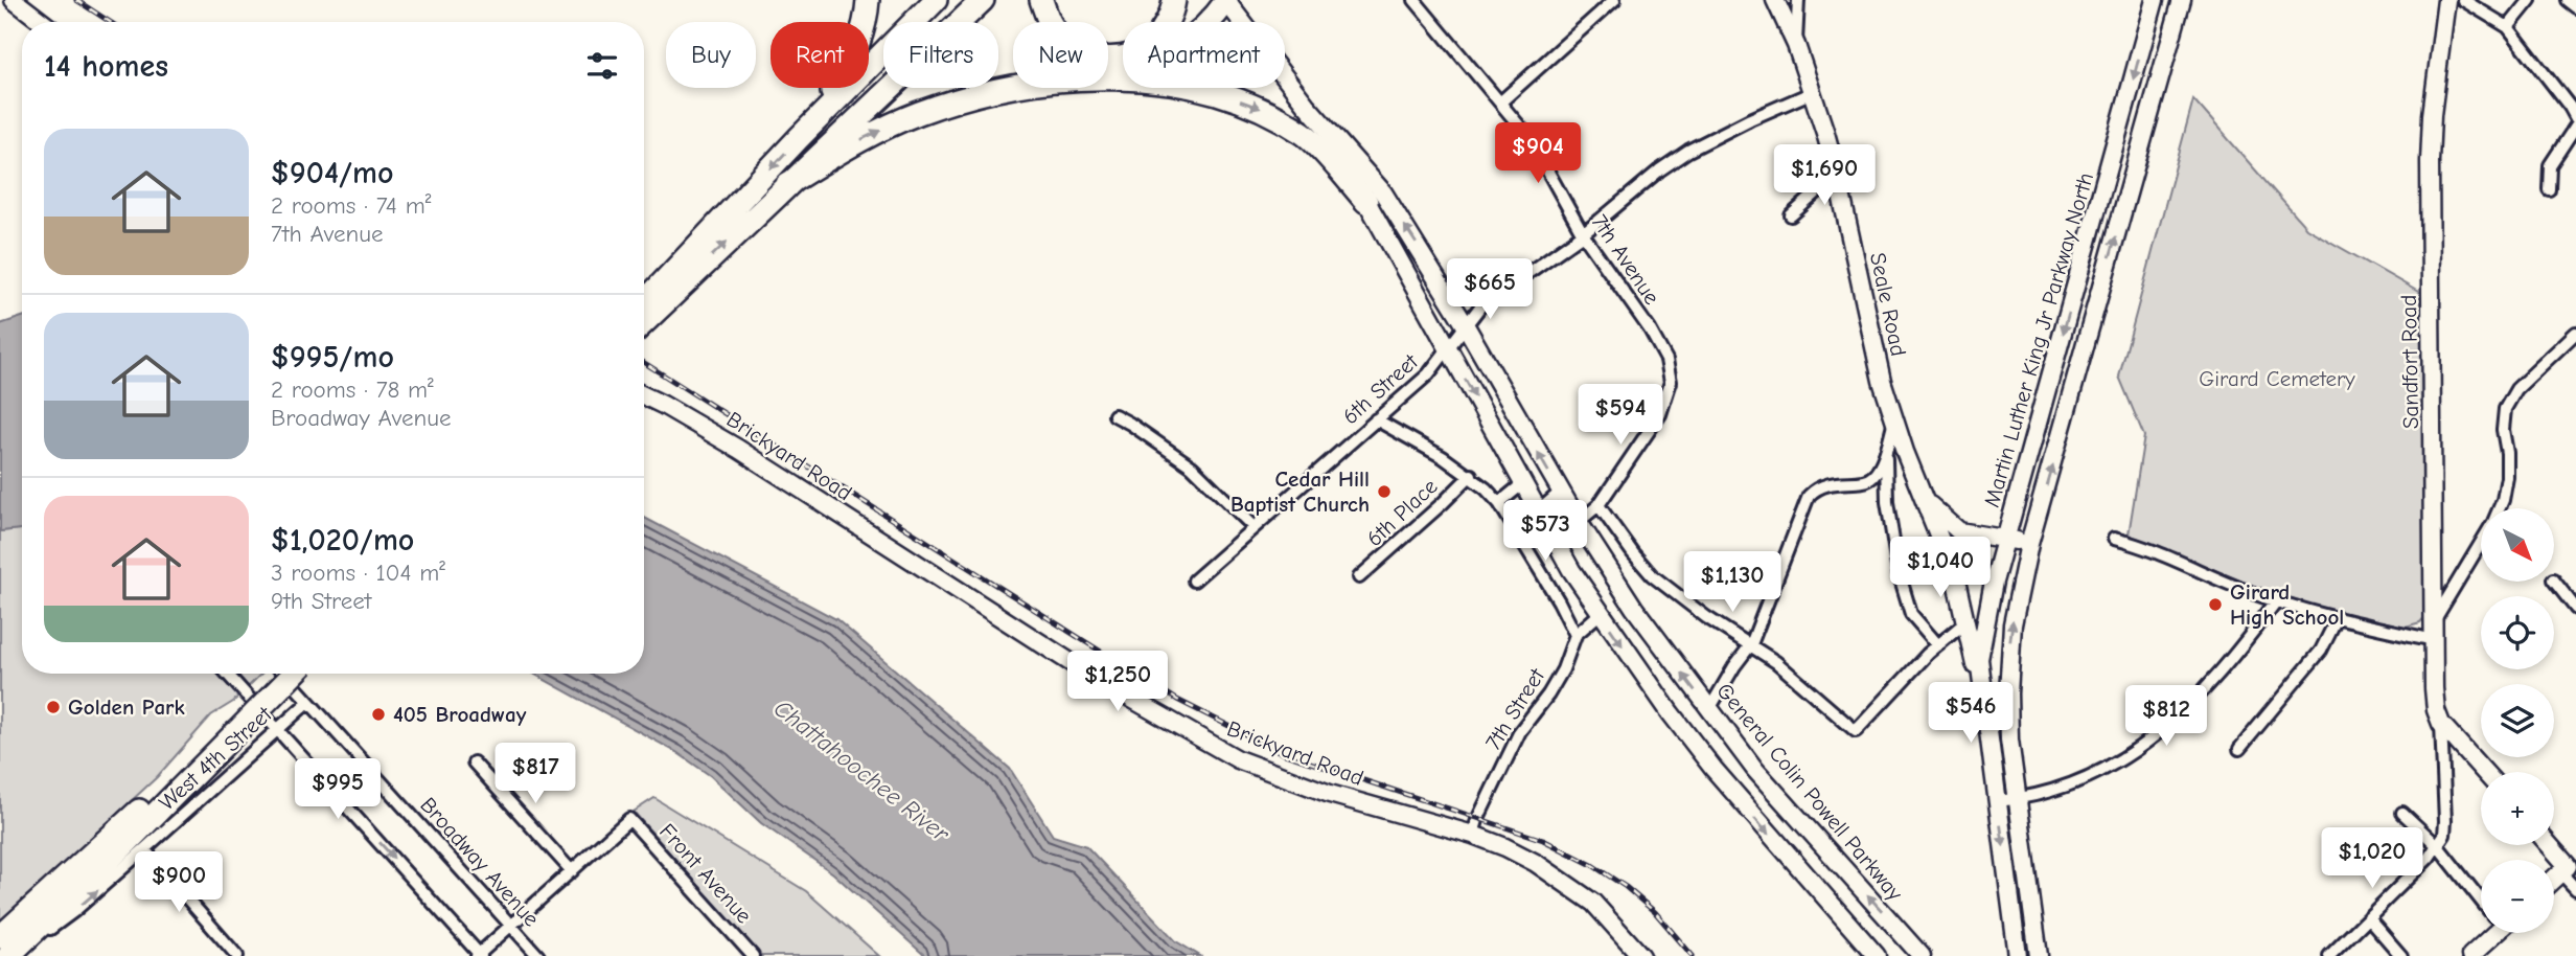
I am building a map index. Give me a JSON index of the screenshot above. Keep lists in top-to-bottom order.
{
  "streets": {
    "main road": [
      "Seale Road",
      "Martin Luther King Jr Parkway North",
      "Sandfort Road",
      "Brickyard Road",
      "General Colin Powell Parkway"
    ],
    "street": [
      "7th Avenue",
      "6th Street",
      "6th Place",
      "7th Street",
      "West 4th Street",
      "Broadway Avenue",
      "Front Avenue"
    ]
  },
  "crossings": [
    ["7th Avenue", "6th Street"],
    ["Seale Road", "Martin Luther King Jr Parkway North"],
    ["Seale Road", "6th Street"],
    ["6th Street", "General Colin Powell Parkway"],
    ["Brickyard Road", "7th Street"],
    ["7th Street", "General Colin Powell Parkway"],
    ["West 4th Street", "Broadway Avenue"]
  ],
  "one_way": ["West 4th Street"],
  "water": ["Chattahoochee River"],
  "parks": ["Girard Cemetery"],
  "places": [
    "Cedar Hill Baptist Church",
    "Girard High School",
    "Golden Park",
    "405 Broadway"
  ],
  "north": "bottom right",
  "page": {
    "chip": [
      "Buy",
      "Rent",
      "Filters",
      "New",
      "Apartment"
    ],
    "heading": "14 homes",
    "list": [
      {
        "name": "$904/mo",
        "note": "2 rooms · 74 m² · 7th Avenue"
      },
      {
        "name": "$995/mo",
        "note": "2 rooms · 78 m² · Broadway Avenue"
      },
      {
        "name": "$1,020/mo",
        "note": "3 rooms · 104 m² · 9th Street"
      }
    ],
    "price": [
      "$904",
      "$1,690",
      "$665",
      "$594",
      "$573",
      "$1,040",
      "$1,130",
      "$1,250",
      "$546",
      "$812",
      "$817",
      "$995",
      "$1,020",
      "$900"
    ],
    "map_buttons": ["+", "−"]
  }
}
